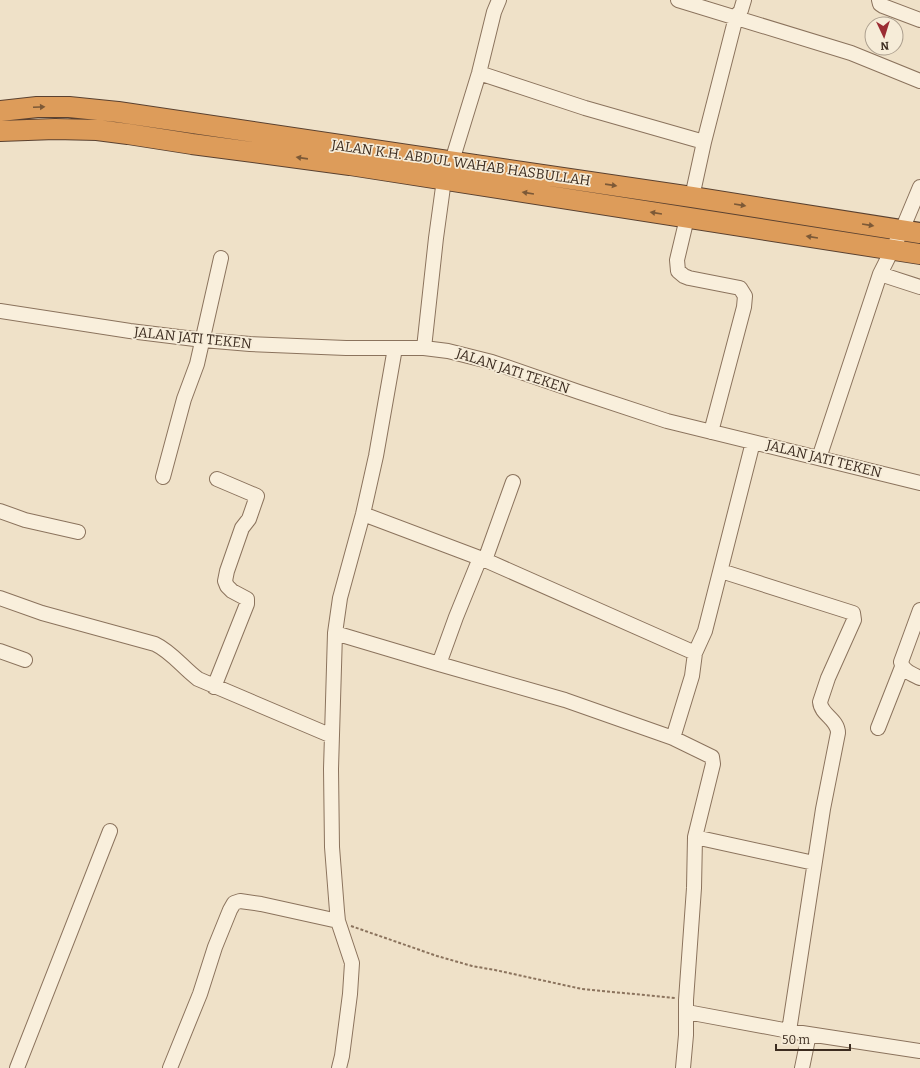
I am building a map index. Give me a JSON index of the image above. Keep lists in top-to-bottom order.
{
  "streets": {
    "highway": ["JALAN K.H. ABDUL WAHAB HASBULLAH"],
    "street": ["JALAN JATI TEKEN"]
  },
  "scale_bar": "50 m",
  "north": "bottom"
}
